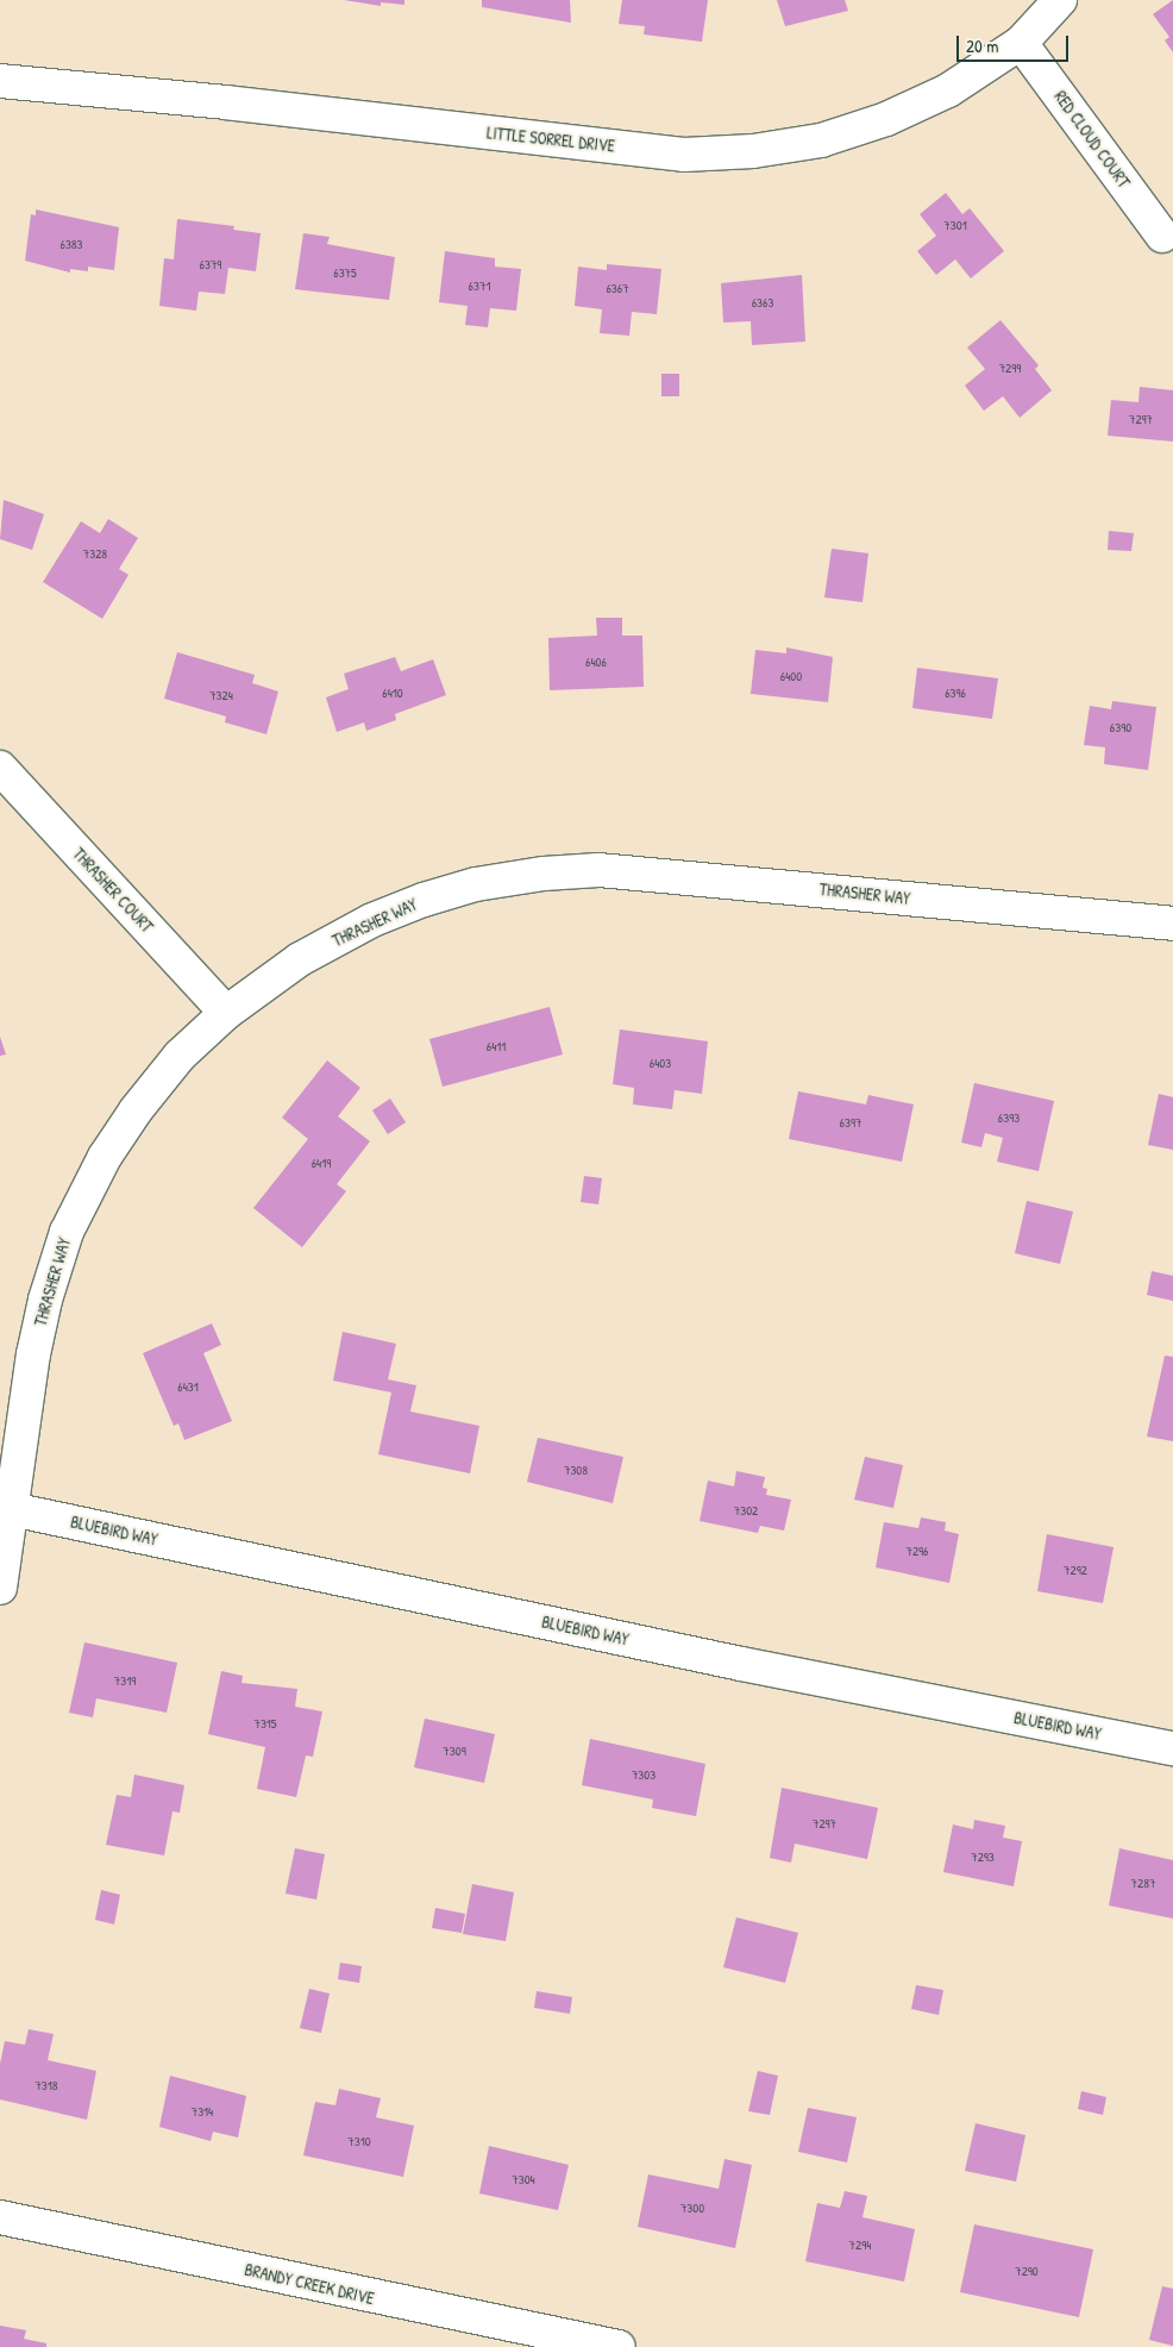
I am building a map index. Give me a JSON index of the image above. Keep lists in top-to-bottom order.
{
  "streets": {
    "street": [
      "LITTLE SORREL DRIVE",
      "RED CLOUD COURT",
      "THRASHER COURT",
      "THRASHER WAY",
      "BLUEBIRD WAY",
      "BRANDY CREEK DRIVE"
    ]
  },
  "crossings": [
    ["LITTLE SORREL DRIVE", "RED CLOUD COURT"],
    ["THRASHER COURT", "THRASHER WAY"],
    ["THRASHER WAY", "BLUEBIRD WAY"]
  ],
  "house_numbers": [
    "7301",
    "6383",
    "6379",
    "6375",
    "6371",
    "6367",
    "6363",
    "7299",
    "7297",
    "7328",
    "6406",
    "6400",
    "6410",
    "6396",
    "7324",
    "6390",
    "6411",
    "6403",
    "6393",
    "6397",
    "6419",
    "6431",
    "7308",
    "7302",
    "7296",
    "7292",
    "7319",
    "7315",
    "7309",
    "7303",
    "7297",
    "7293",
    "7287",
    "7318",
    "7314",
    "7310",
    "7304",
    "7300",
    "7294",
    "7290"
  ],
  "scale_bar": "20 m"
}
